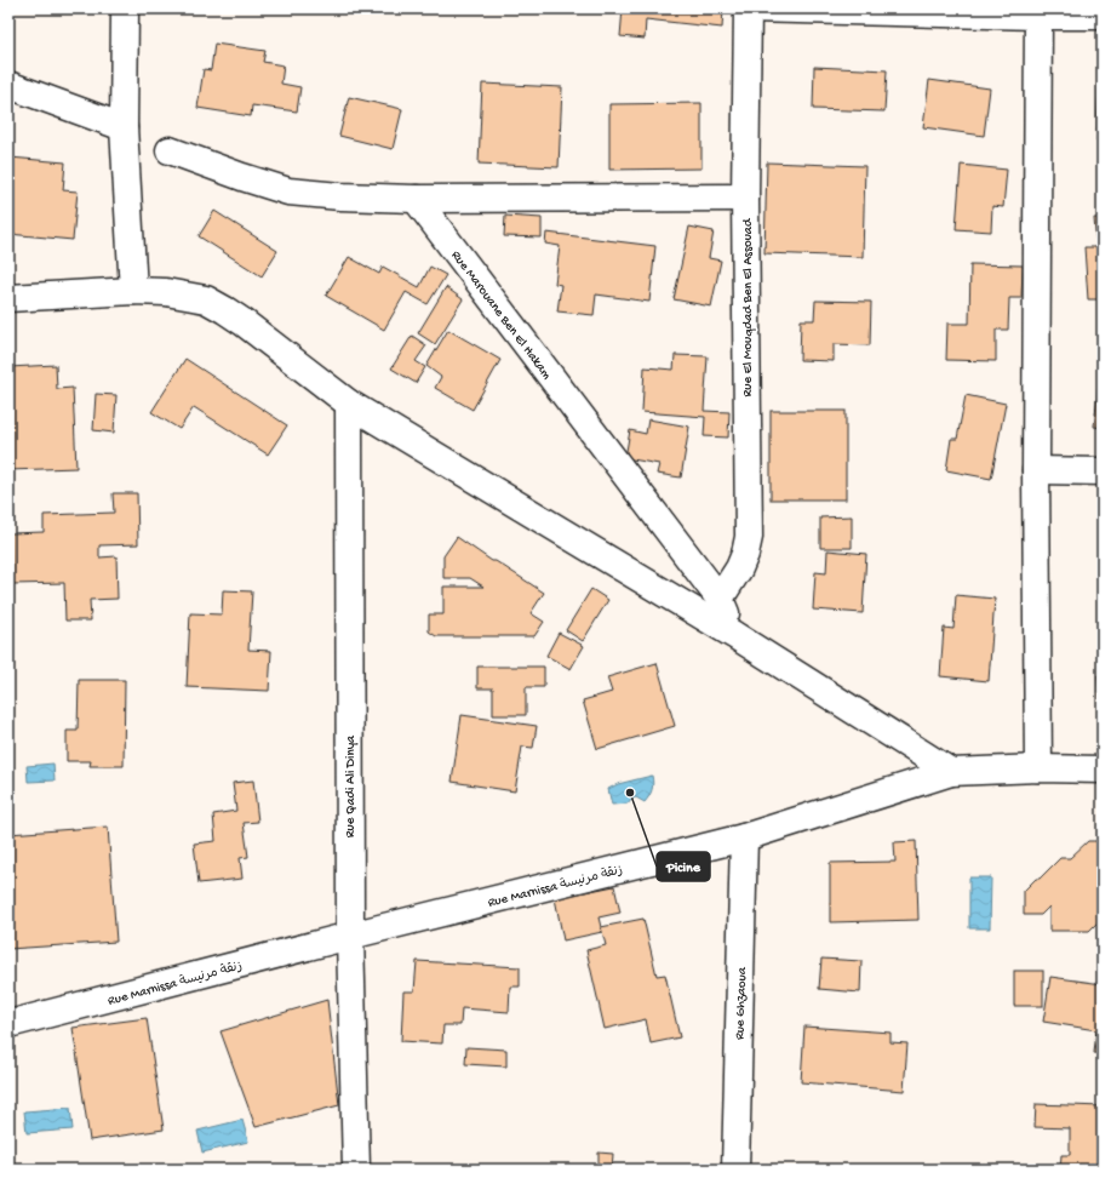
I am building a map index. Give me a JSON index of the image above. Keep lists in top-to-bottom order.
{
  "streets": {
    "street": [
      "Rue El Mouqdad Ben El Assouad",
      "Rue Marouane Ben El Hakam",
      "Rue Qadi Ali Dinya",
      "Rue Marnissa زنقة مرنيسة",
      "Rue Ghzaoua"
    ]
  },
  "crossings": [
    ["Rue El Mouqdad Ben El Assouad", "Rue Marouane Ben El Hakam"],
    ["Rue Qadi Ali Dinya", "Rue Marnissa زنقة مرنيسة"],
    ["Rue Marnissa زنقة مرنيسة", "Rue Ghzaoua"]
  ],
  "places": ["Picine"]
}
